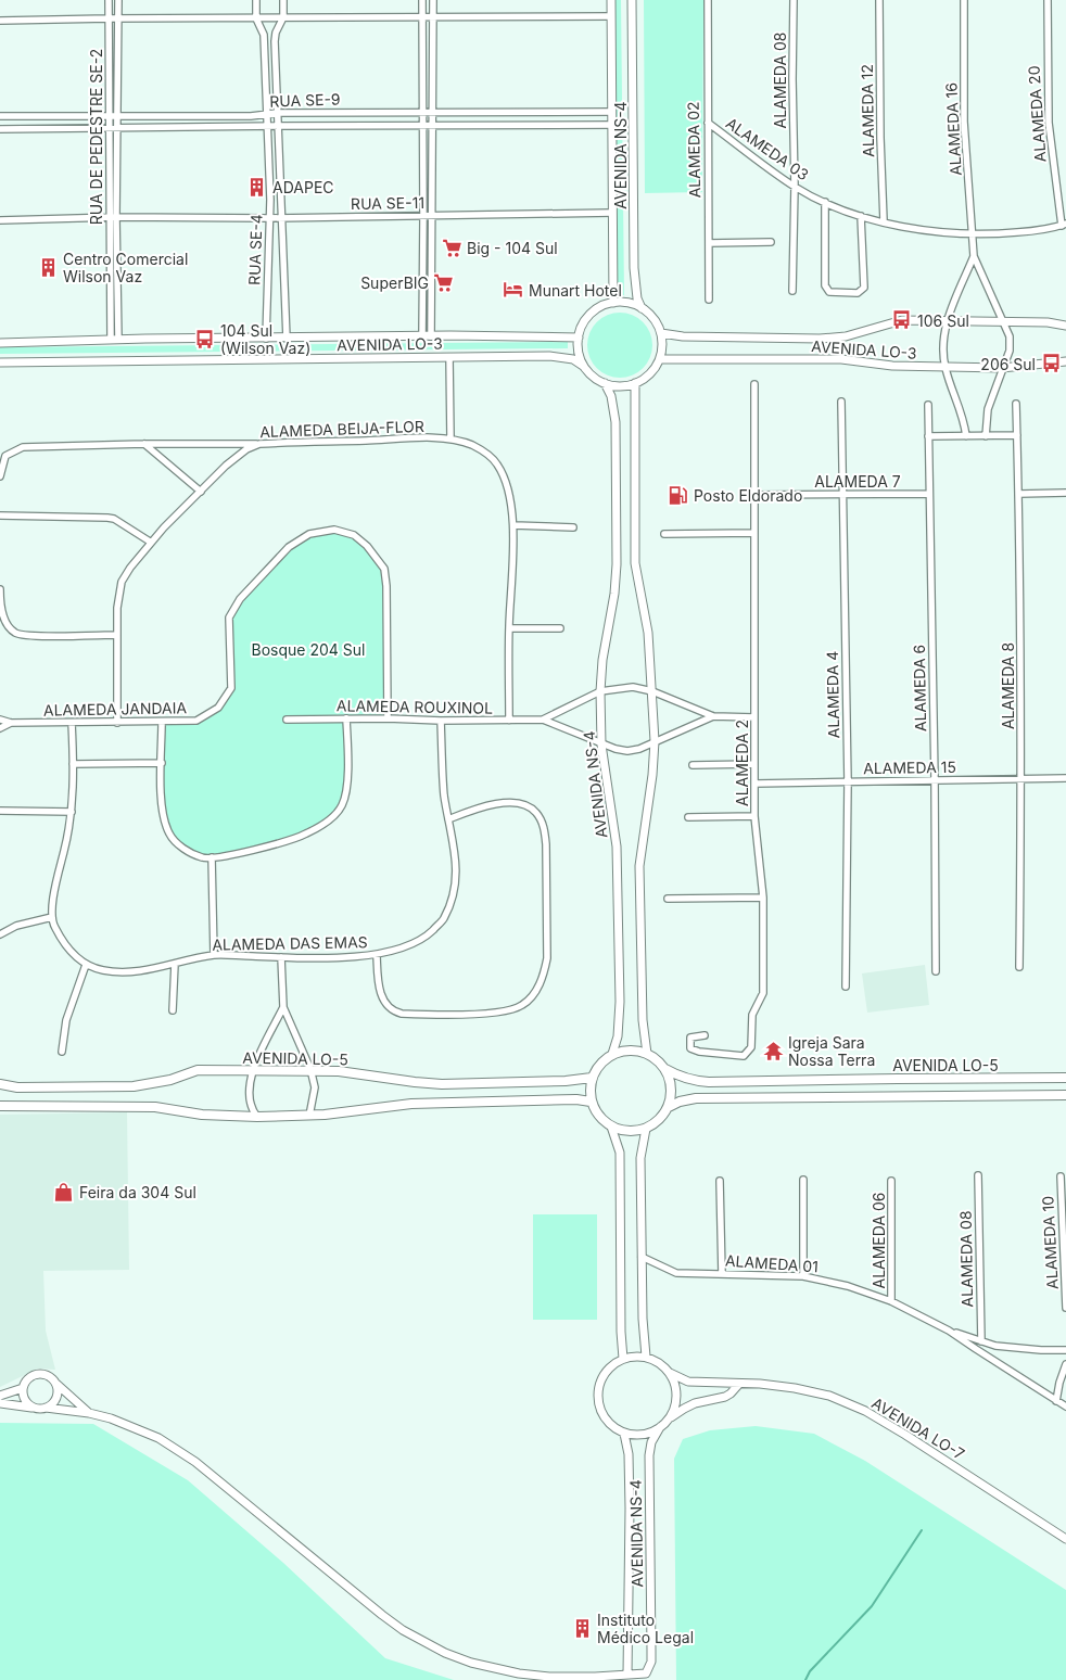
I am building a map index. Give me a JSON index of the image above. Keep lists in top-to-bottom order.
{
  "streets": {
    "main road": ["AVENIDA LO-5"],
    "street": [
      "ALAMEDA 08",
      "RUA SE-9",
      "ALAMEDA 12",
      "ALAMEDA 20",
      "ALAMEDA 16",
      "RUA DE PEDESTRE SE-2",
      "ALAMEDA 03",
      "ALAMEDA 02",
      "AVENIDA NS-4",
      "RUA SE-11",
      "RUA SE-4",
      "AVENIDA LO-3",
      "ALAMEDA BEIJA-FLOR",
      "ALAMEDA 7",
      "ALAMEDA 8",
      "ALAMEDA 6",
      "ALAMEDA 4",
      "ALAMEDA ROUXINOL",
      "ALAMEDA JANDAIA",
      "ALAMEDA 2",
      "ALAMEDA 15",
      "ALAMEDA DAS EMAS",
      "ALAMEDA 06",
      "ALAMEDA 10",
      "ALAMEDA 01",
      "AVENIDA LO-7"
    ]
  },
  "crossings": [
    ["ALAMEDA 08", "ALAMEDA 03"],
    ["RUA SE-9", "RUA DE PEDESTRE SE-2"],
    ["RUA SE-9", "AVENIDA NS-4"],
    ["RUA SE-9", "RUA SE-4"],
    ["ALAMEDA 12", "ALAMEDA 03"],
    ["ALAMEDA 20", "ALAMEDA 03"],
    ["ALAMEDA 16", "ALAMEDA 03"],
    ["ALAMEDA 16", "AVENIDA LO-3"],
    ["RUA DE PEDESTRE SE-2", "RUA SE-11"],
    ["RUA DE PEDESTRE SE-2", "AVENIDA LO-3"],
    ["ALAMEDA 03", "ALAMEDA 02"],
    ["AVENIDA NS-4", "RUA SE-11"],
    ["AVENIDA NS-4", "AVENIDA LO-3"],
    ["AVENIDA NS-4", "AVENIDA LO-5"],
    ["AVENIDA NS-4", "AVENIDA LO-7"],
    ["RUA SE-11", "RUA SE-4"],
    ["RUA SE-4", "AVENIDA LO-3"],
    ["ALAMEDA BEIJA-FLOR", "ALAMEDA ROUXINOL"],
    ["ALAMEDA BEIJA-FLOR", "ALAMEDA JANDAIA"],
    ["ALAMEDA 7", "ALAMEDA 6"],
    ["ALAMEDA 7", "ALAMEDA 4"],
    ["ALAMEDA 7", "ALAMEDA 2"],
    ["ALAMEDA 8", "ALAMEDA 15"],
    ["ALAMEDA 6", "ALAMEDA 15"],
    ["ALAMEDA 4", "ALAMEDA 15"],
    ["ALAMEDA ROUXINOL", "ALAMEDA JANDAIA"],
    ["ALAMEDA ROUXINOL", "ALAMEDA DAS EMAS"],
    ["ALAMEDA 2", "ALAMEDA 15"],
    ["ALAMEDA 06", "ALAMEDA 01"]
  ],
  "parks": ["Bosque 204 Sul"],
  "places": {
    "building": ["ADAPEC", "Centro Comercial Wilson Vaz", "Instituto Médico Legal"],
    "supermarket": ["Big - 104 Sul", "SuperBIG"],
    "hotel": ["Munart Hotel"],
    "bus stop": ["106 Sul", "104 Sul (Wilson Vaz)", "206 Sul"],
    "fuel station": ["Posto Eldorado"],
    "temple": ["Igreja Sara Nossa Terra"],
    "shop": ["Feira da 304 Sul"]
  }
}
